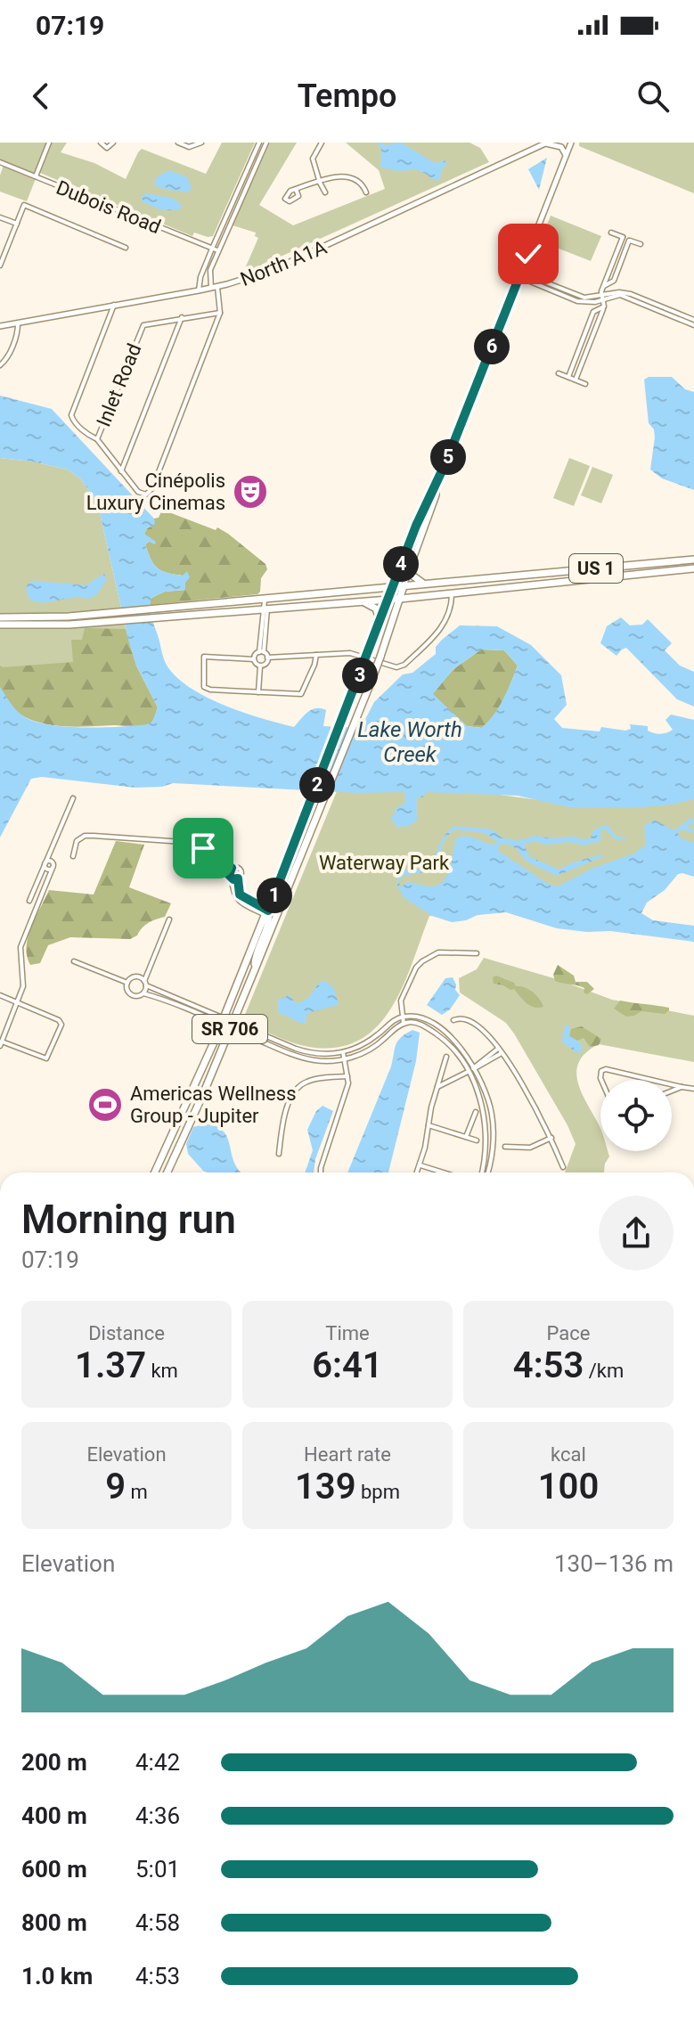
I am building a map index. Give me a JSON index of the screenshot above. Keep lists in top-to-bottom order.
{
  "streets": {
    "main road": ["US 1", "SR 706"],
    "street": ["Dubois Road", "North A1A", "Inlet Road"]
  },
  "crossings": [
    ["US 1", "SR 706"]
  ],
  "water": ["Lake Worth Creek"],
  "parks": ["Waterway Park"],
  "places": {
    "theatre": ["Cinépolis Luxury Cinemas"],
    "sports": ["Americas Wellness Group - Jupiter"]
  },
  "page": {
    "status": "07:19",
    "header": "Tempo",
    "pins": [
      "6",
      "5",
      "4",
      "3",
      "2",
      "1"
    ],
    "heading": ["Morning run", "07:19"],
    "stats": [
      ["Distance", "1.37 km"],
      ["Time", "6:41"],
      ["Pace", "4:53 /km"],
      ["Elevation", "9 m"],
      ["Heart rate", "139 bpm"],
      ["kcal", "100"]
    ],
    "chart": ["Elevation", "130–136 m"],
    "list": [
      {
        "name": "200 m",
        "note": "4:42"
      },
      {
        "name": "400 m",
        "note": "4:36"
      },
      {
        "name": "600 m",
        "note": "5:01"
      },
      {
        "name": "800 m",
        "note": "4:58"
      },
      {
        "name": "1.0 km",
        "note": "4:53"
      }
    ]
  }
}
